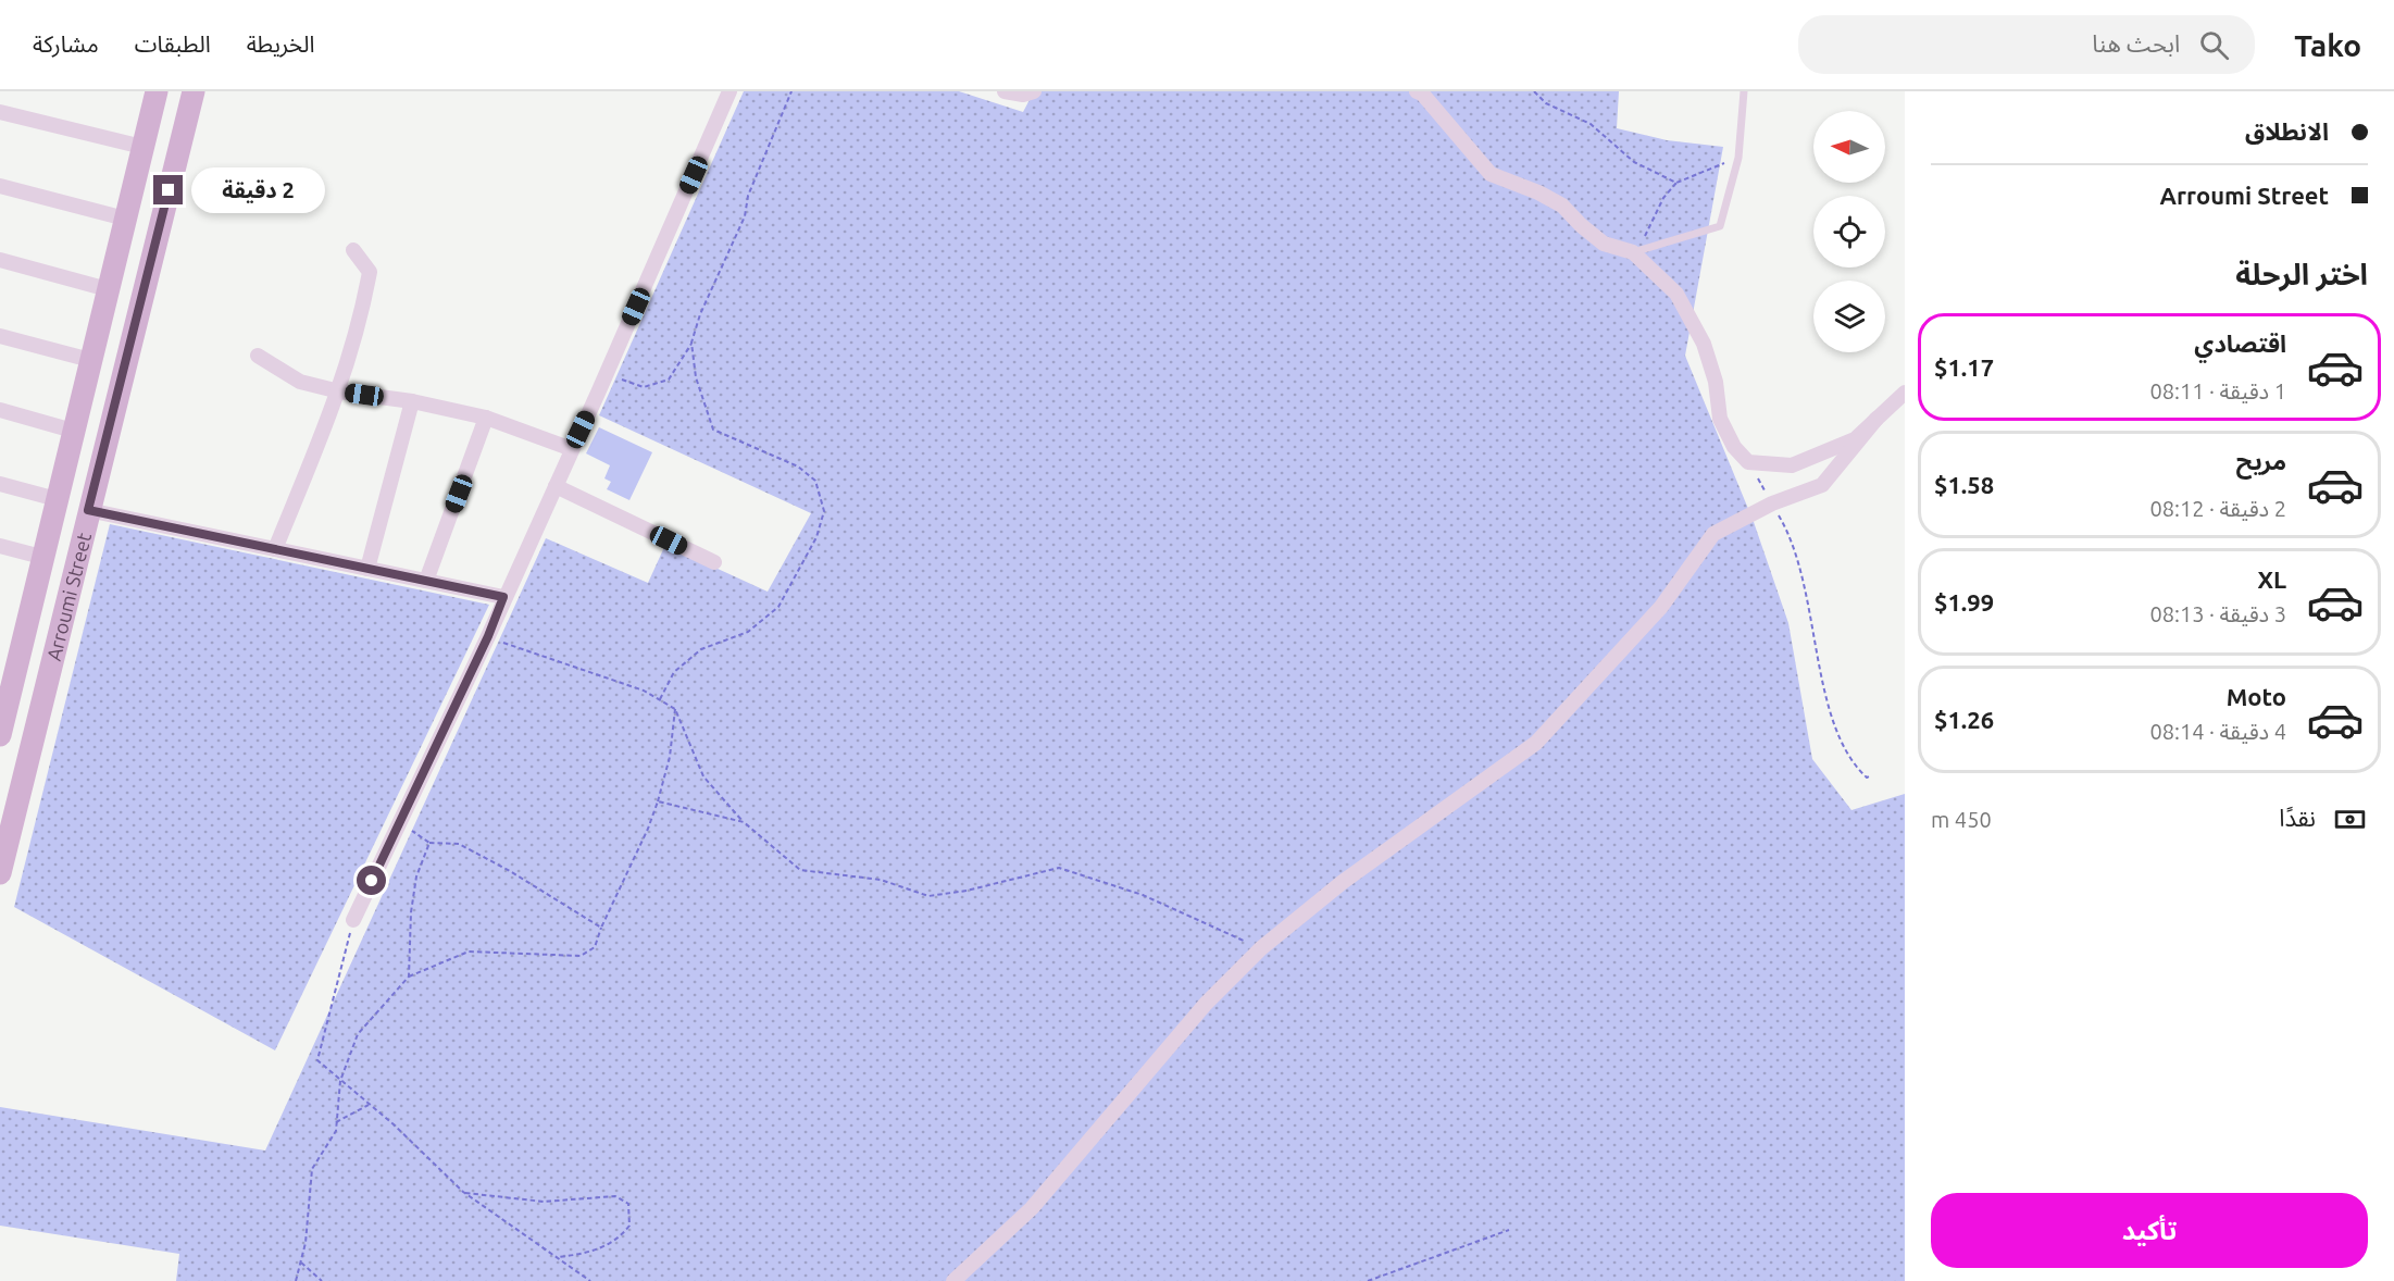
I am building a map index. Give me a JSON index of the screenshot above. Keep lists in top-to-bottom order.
{
  "streets": {
    "main road": ["Arroumi Street"]
  },
  "north": "left",
  "page": {
    "header": "Tako",
    "search": "ابحث هنا",
    "nav": ["الخريطة", "الطبقات", "مشاركة"],
    "banner": ["الانطلاق", "Arroumi Street"],
    "bubble": "2 دقيقة",
    "heading": "اختر الرحلة",
    "list": [
      {
        "name": "اقتصادي",
        "note": "1 دقيقة · 08:11",
        "value": "$1.17"
      },
      {
        "name": "مريح",
        "note": "2 دقيقة · 08:12",
        "value": "$1.58"
      },
      {
        "name": "XL",
        "note": "3 دقيقة · 08:13",
        "value": "$1.99"
      },
      {
        "name": "Moto",
        "note": "4 دقيقة · 08:14",
        "value": "$1.26"
      }
    ],
    "pay": ["نقدًا", "450 m"],
    "buttons": "تأكيد"
  }
}
